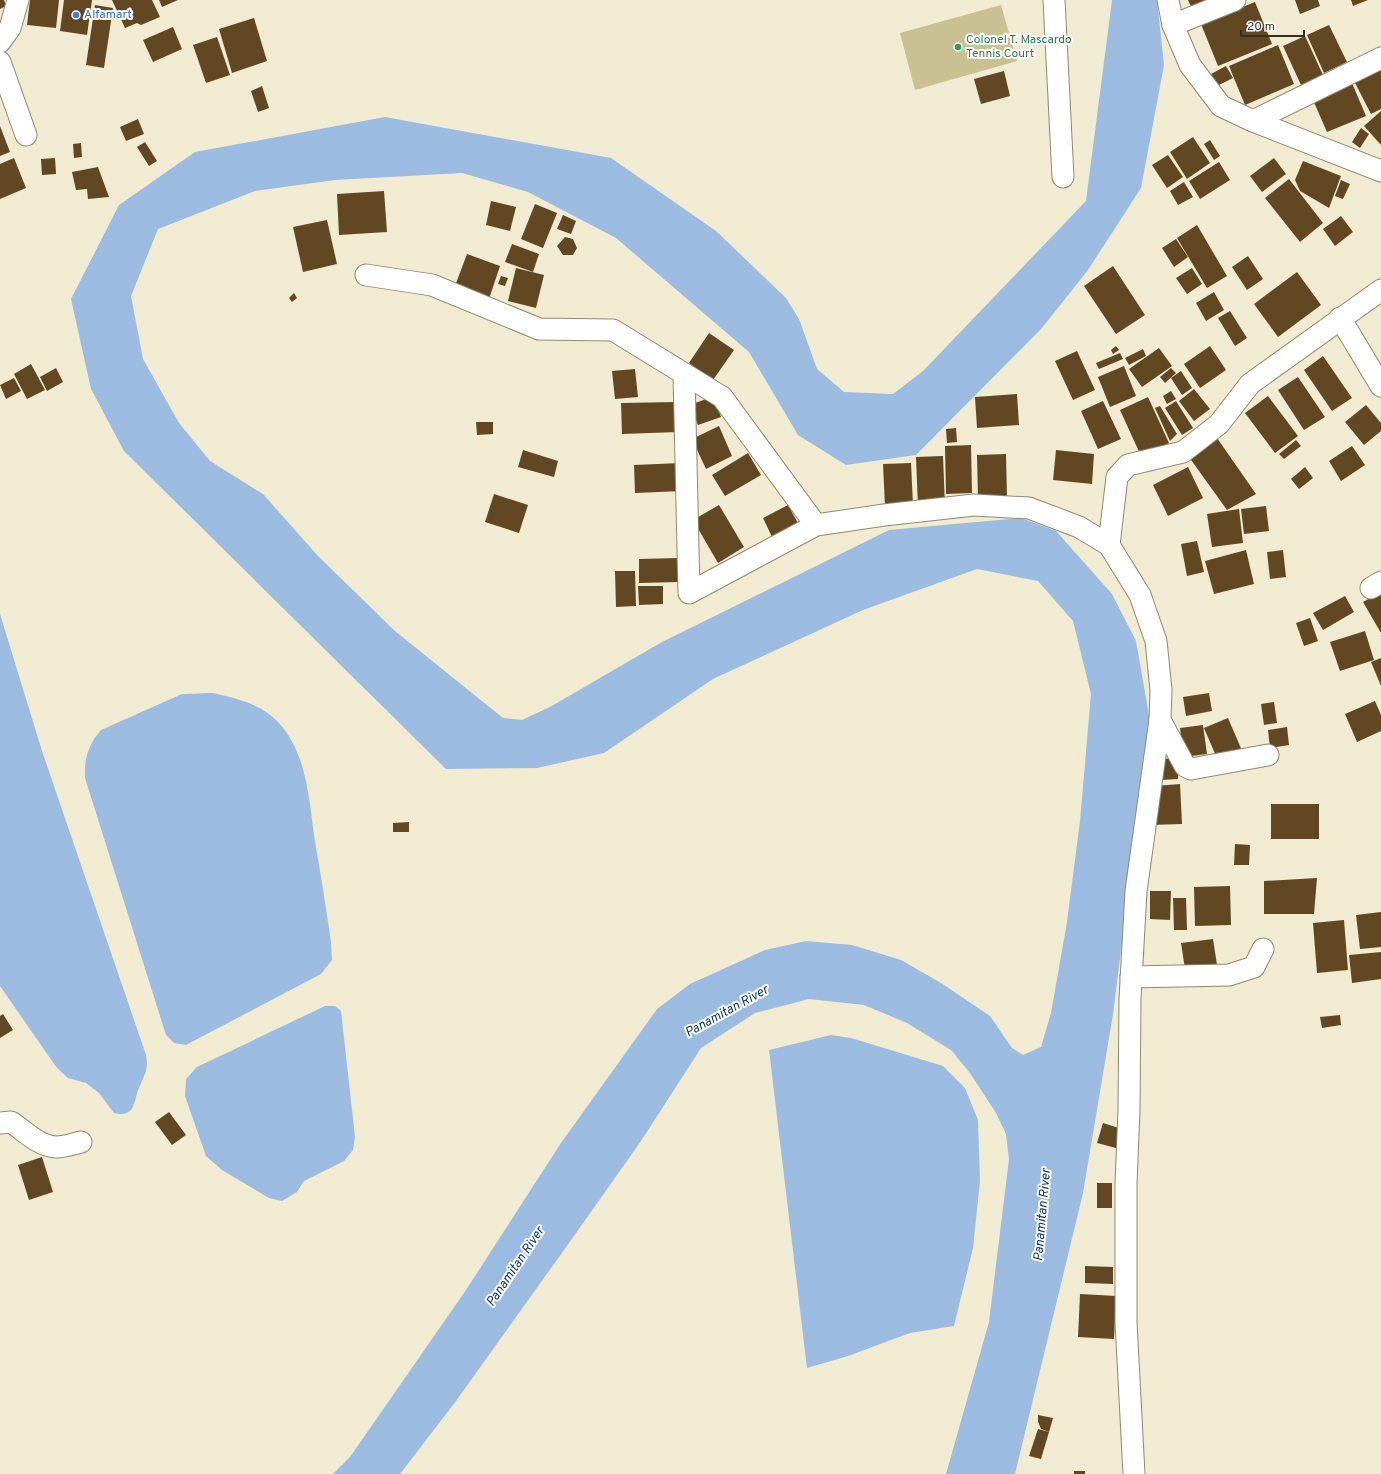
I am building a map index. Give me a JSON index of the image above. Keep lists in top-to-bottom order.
{
  "water": ["Panamitan River"],
  "places": ["Alfamart", "Colonel T. Mascardo Tennis Court"],
  "scale_bar": "20 m"
}
